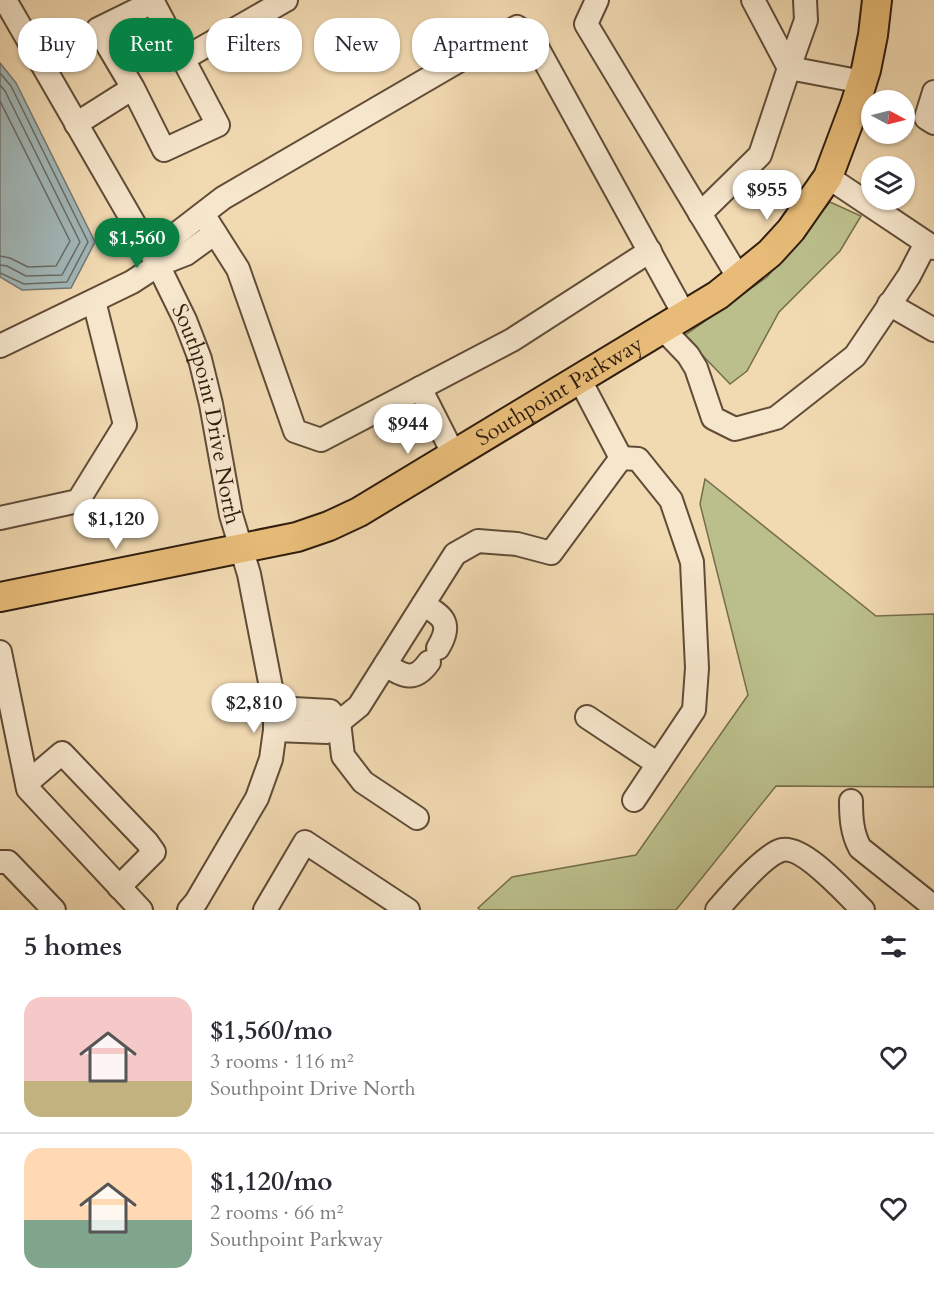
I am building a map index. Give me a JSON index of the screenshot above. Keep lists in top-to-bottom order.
{
  "streets": {
    "main road": ["Southpoint Parkway"],
    "street": ["Southpoint Drive North"]
  },
  "crossings": [
    ["Southpoint Parkway", "Southpoint Drive North"]
  ],
  "north": "right",
  "page": {
    "chip": [
      "Buy",
      "Rent",
      "Filters",
      "New",
      "Apartment"
    ],
    "price": [
      "$955",
      "$1,560",
      "$944",
      "$1,120",
      "$2,810"
    ],
    "heading": "5 homes",
    "list": [
      {
        "name": "$1,560/mo",
        "note": "3 rooms · 116 m² · Southpoint Drive North"
      },
      {
        "name": "$1,120/mo",
        "note": "2 rooms · 66 m² · Southpoint Parkway"
      }
    ]
  }
}
